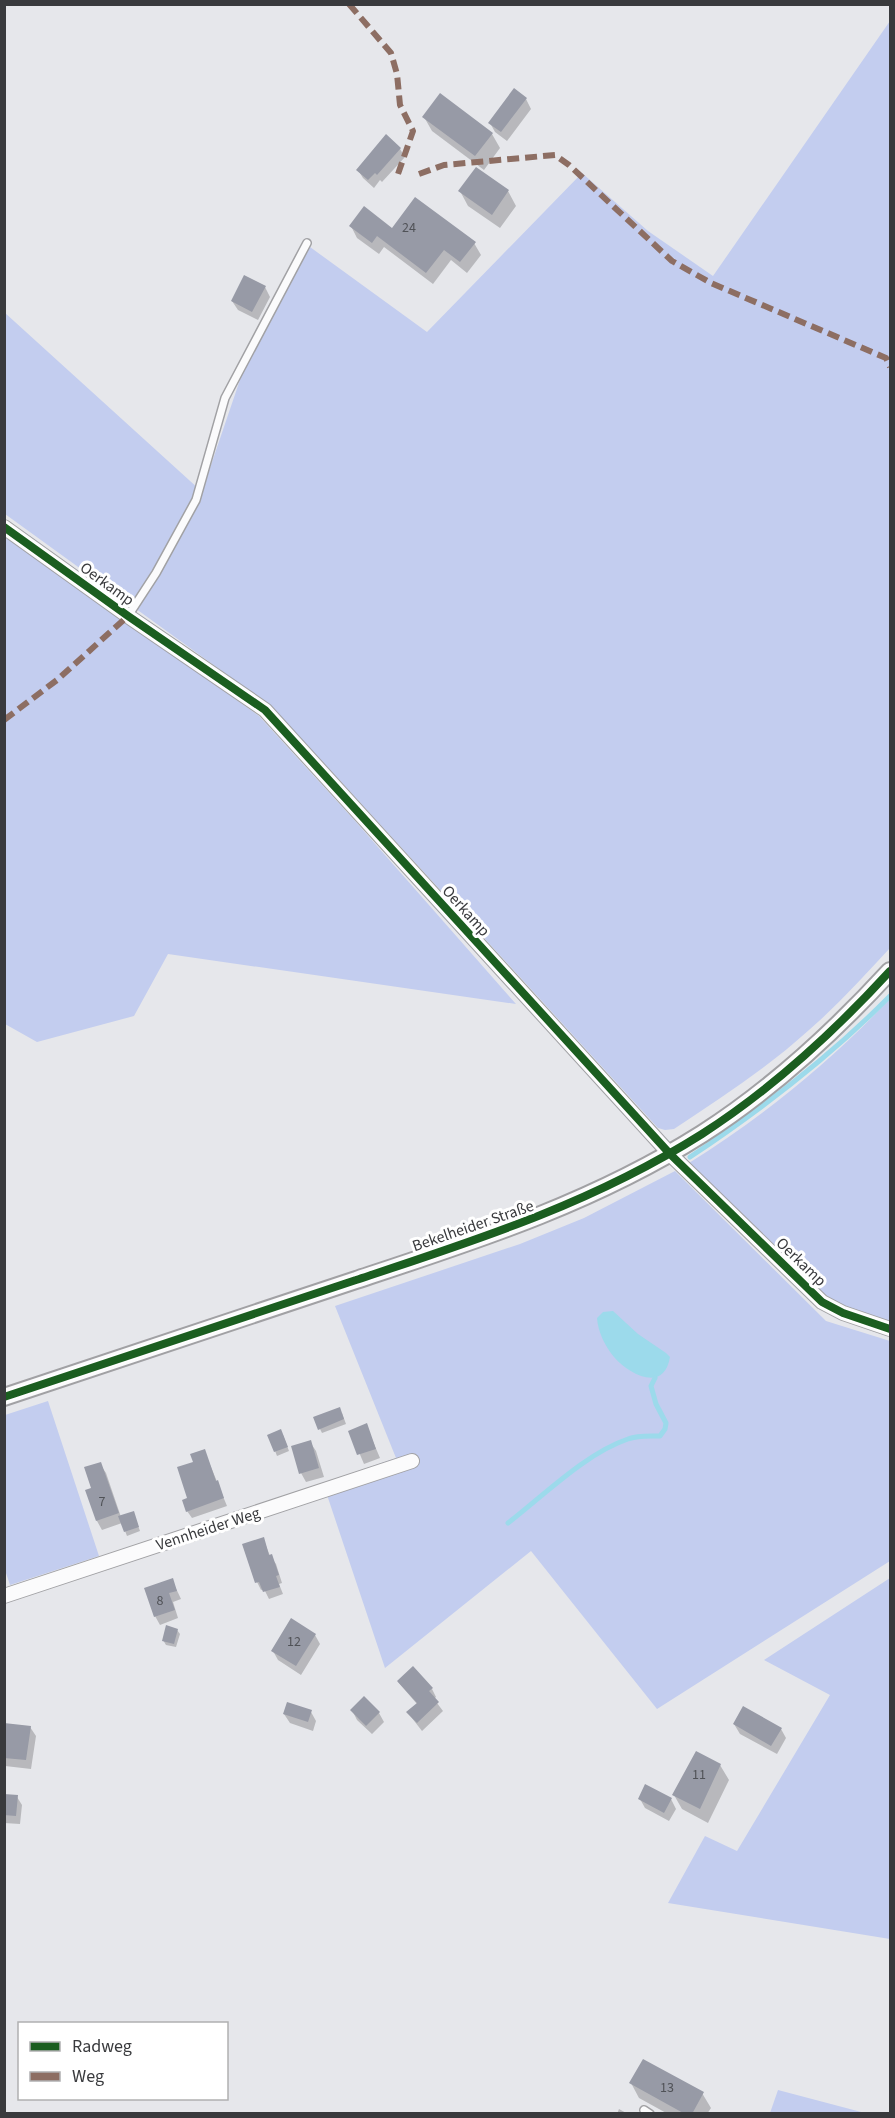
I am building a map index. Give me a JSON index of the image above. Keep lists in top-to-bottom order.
{
  "streets": {
    "street": ["Oerkamp", "Bekelheider Straße", "Vennheider Weg"]
  },
  "crossings": [
    ["Oerkamp", "Bekelheider Straße"]
  ],
  "house_numbers": [
    "24",
    "7",
    "8",
    "12",
    "11",
    "13"
  ],
  "legend": ["Radweg", "Weg"]
}
